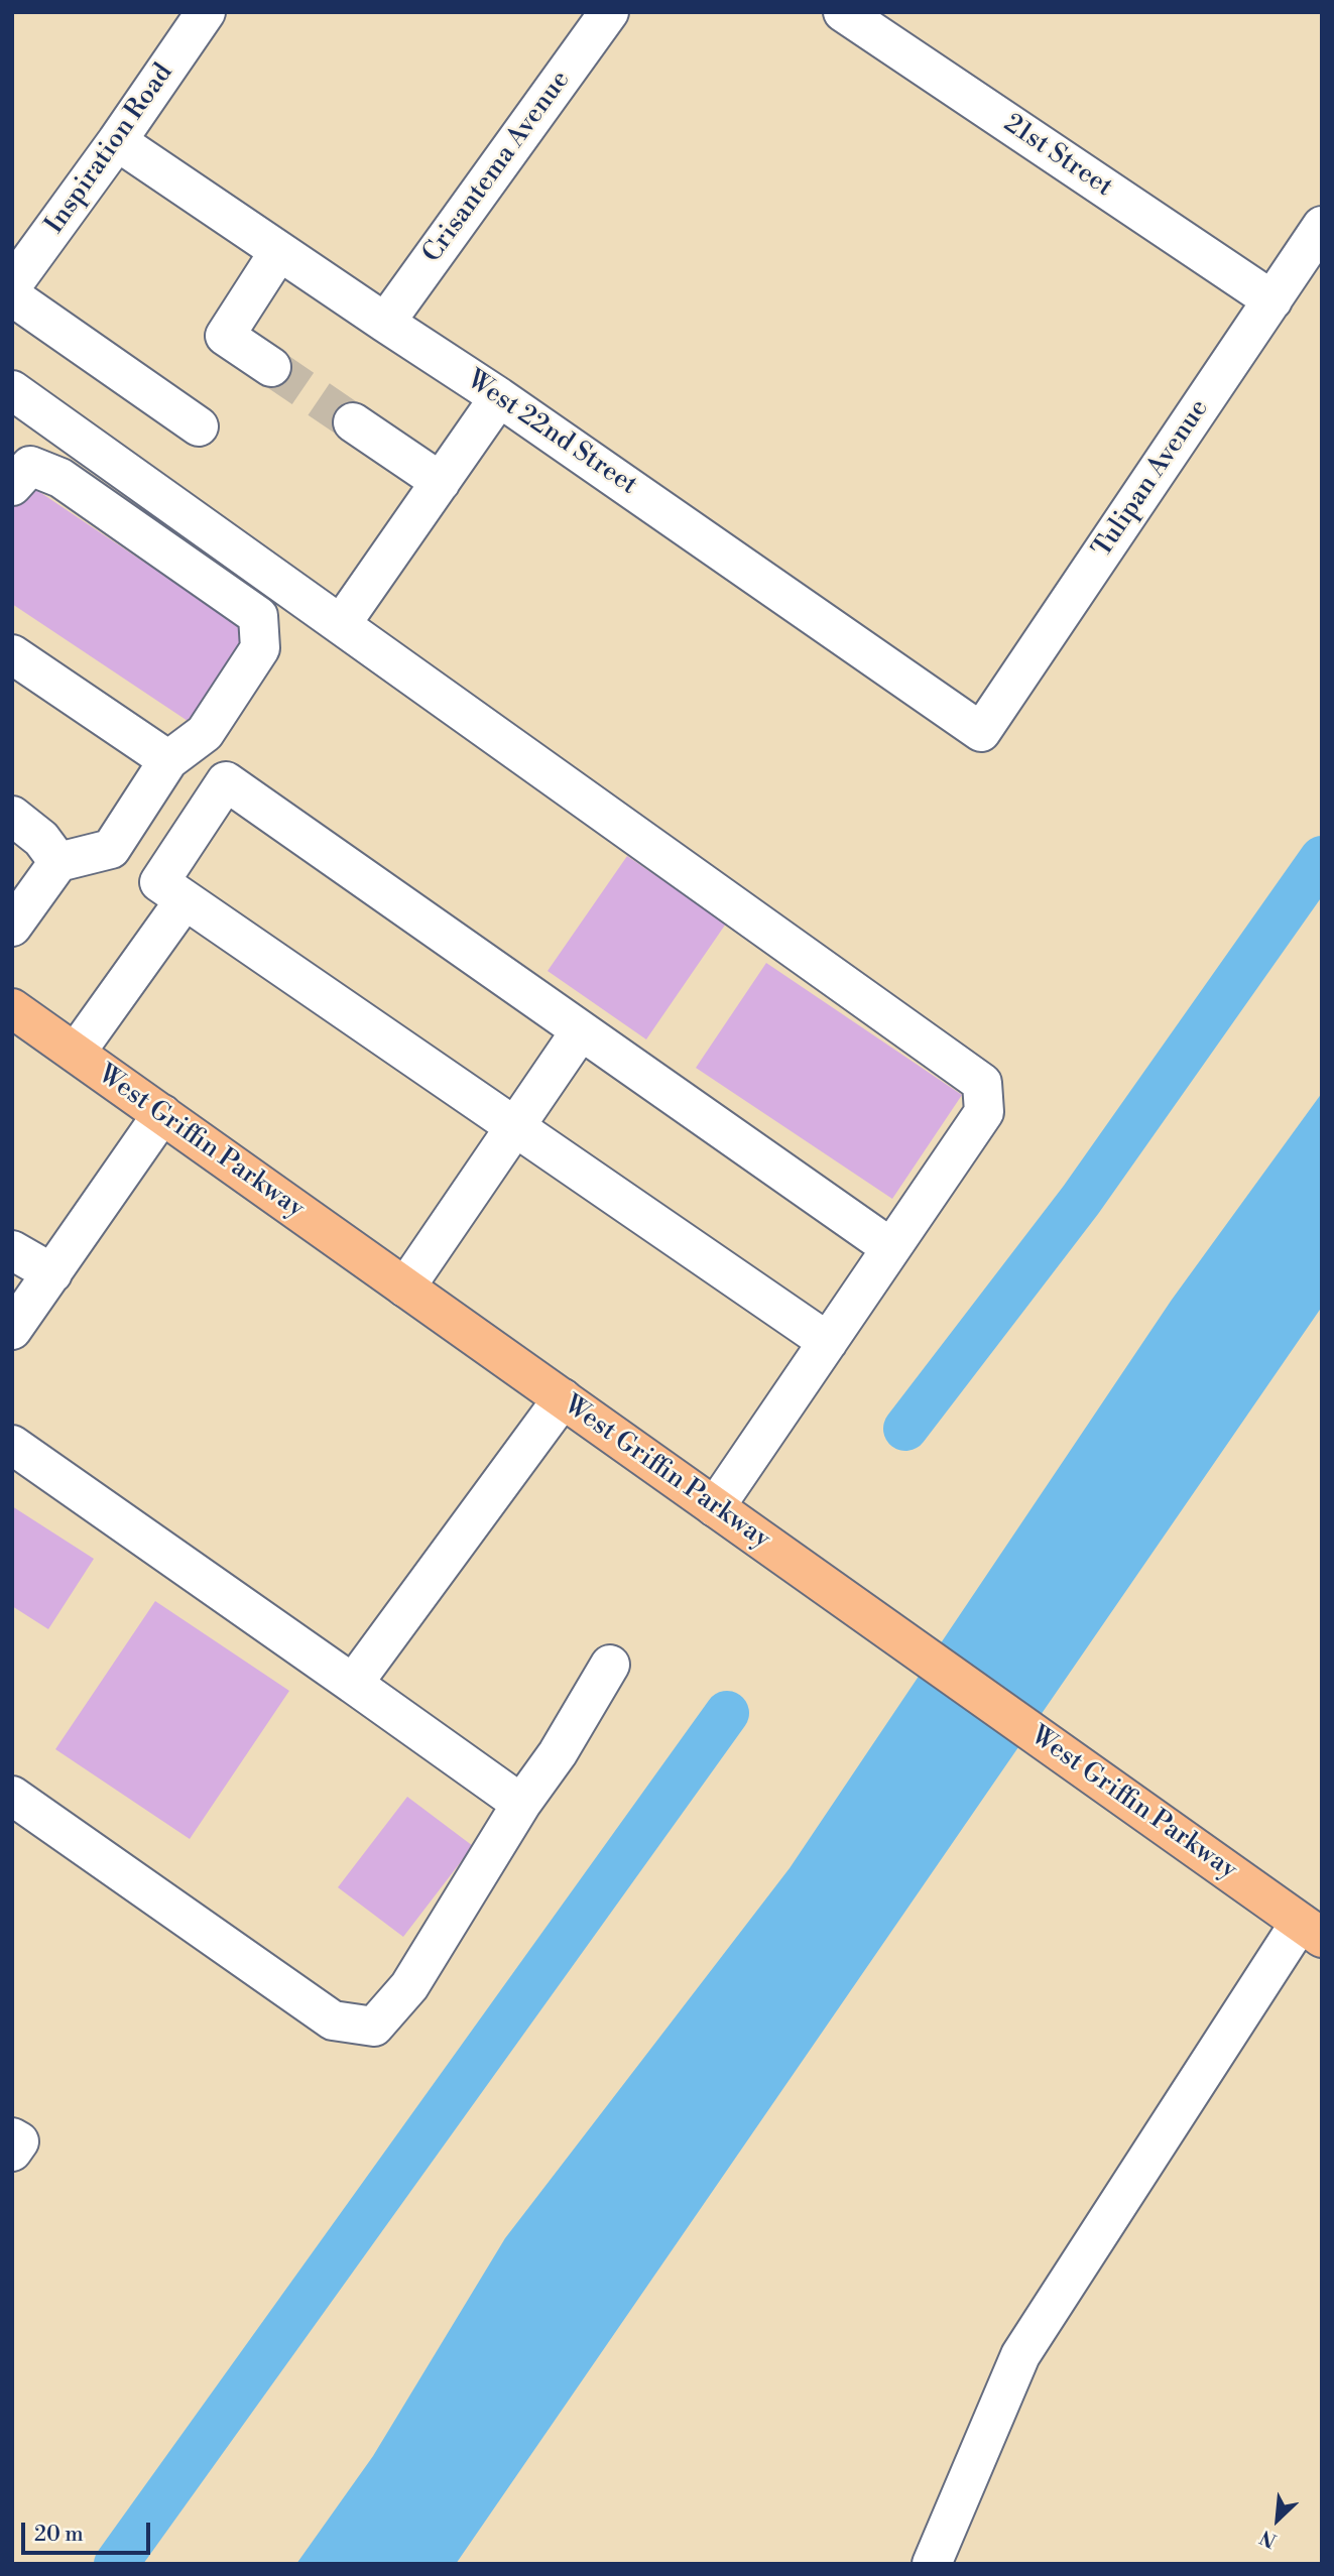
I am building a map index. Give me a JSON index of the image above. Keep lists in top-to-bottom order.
{
  "streets": {
    "main road": ["West Griffin Parkway"],
    "street": [
      "Inspiration Road",
      "21st Street",
      "Crisantema Avenue",
      "West 22nd Street",
      "Tulipan Avenue"
    ]
  },
  "crossings": [
    ["Inspiration Road", "West 22nd Street"],
    ["21st Street", "Tulipan Avenue"],
    ["Crisantema Avenue", "West 22nd Street"],
    ["West 22nd Street", "Tulipan Avenue"]
  ],
  "scale_bar": "20 m",
  "north": "bottom left"
}
